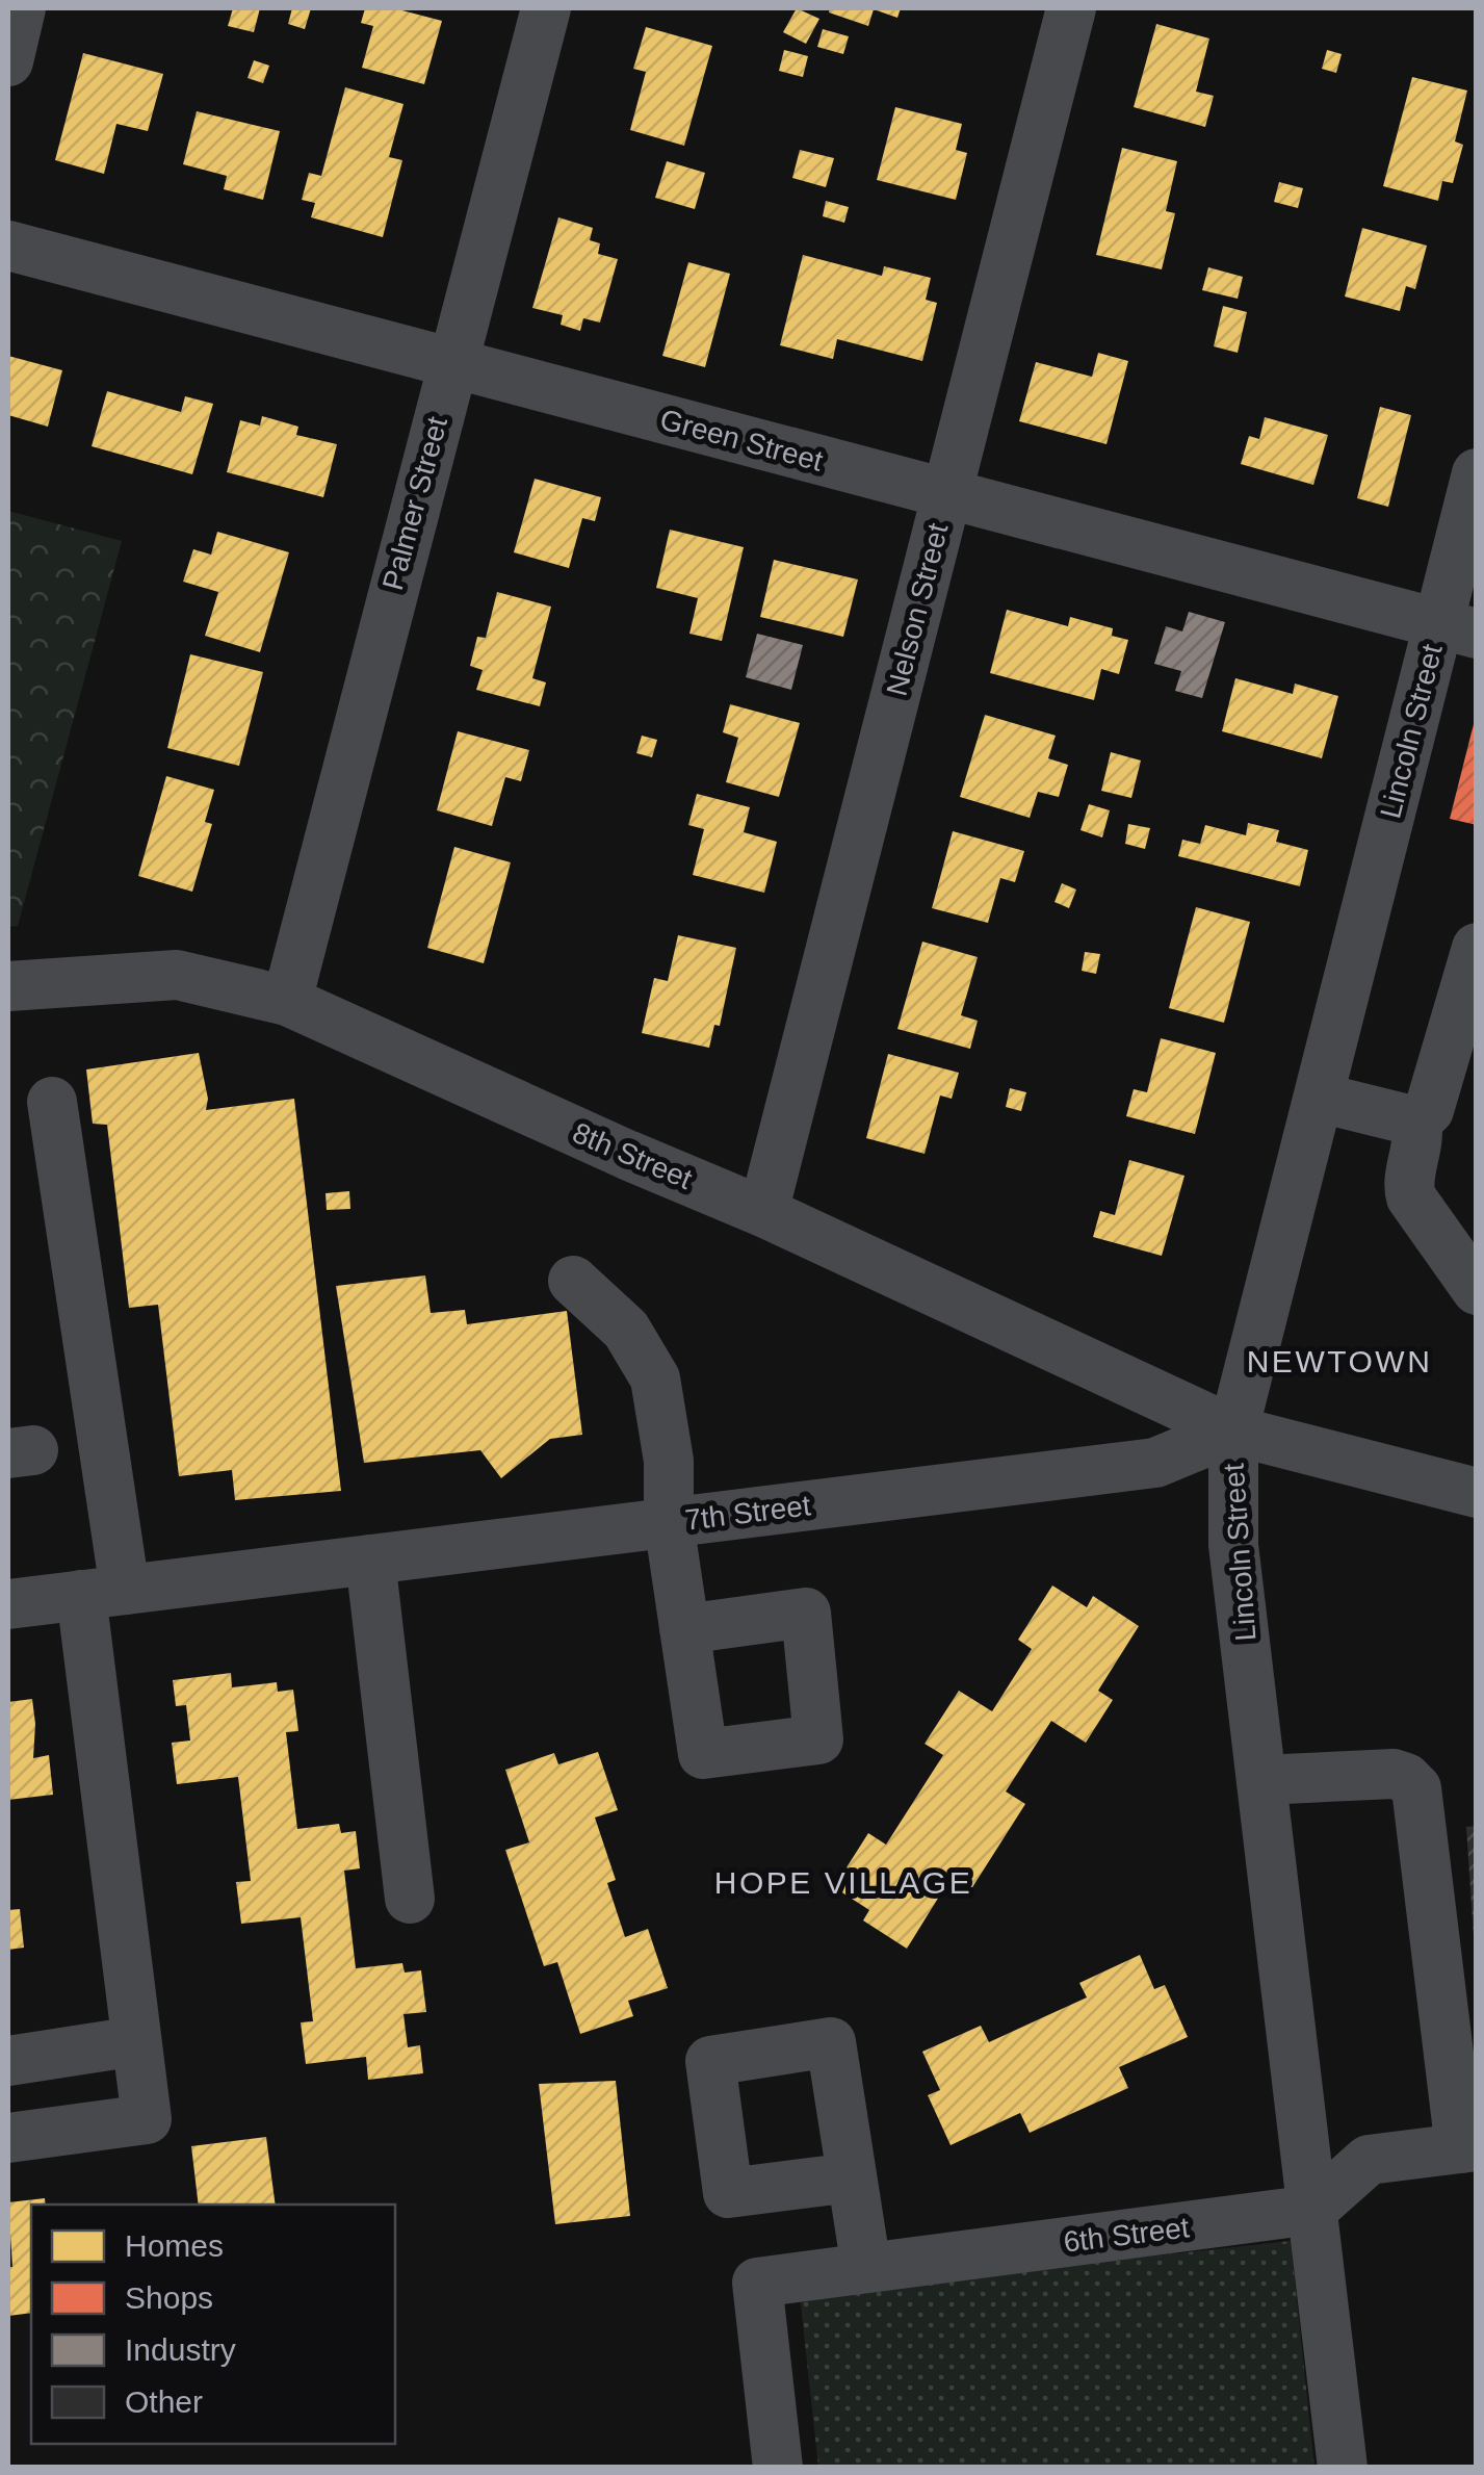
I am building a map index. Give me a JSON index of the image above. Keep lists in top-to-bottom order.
{
  "streets": {
    "street": [
      "Green Street",
      "Palmer Street",
      "Nelson Street",
      "Lincoln Street",
      "8th Street",
      "7th Street",
      "6th Street"
    ]
  },
  "crossings": [
    ["Green Street", "Palmer Street"],
    ["Green Street", "Nelson Street"],
    ["Green Street", "Lincoln Street"],
    ["Palmer Street", "8th Street"],
    ["Nelson Street", "8th Street"],
    ["Lincoln Street", "8th Street"],
    ["Lincoln Street", "7th Street"],
    ["Lincoln Street", "6th Street"],
    ["8th Street", "7th Street"]
  ],
  "districts": ["NEWTOWN", "HOPE VILLAGE"],
  "legend": [
    "Homes",
    "Shops",
    "Industry",
    "Other"
  ]
}
